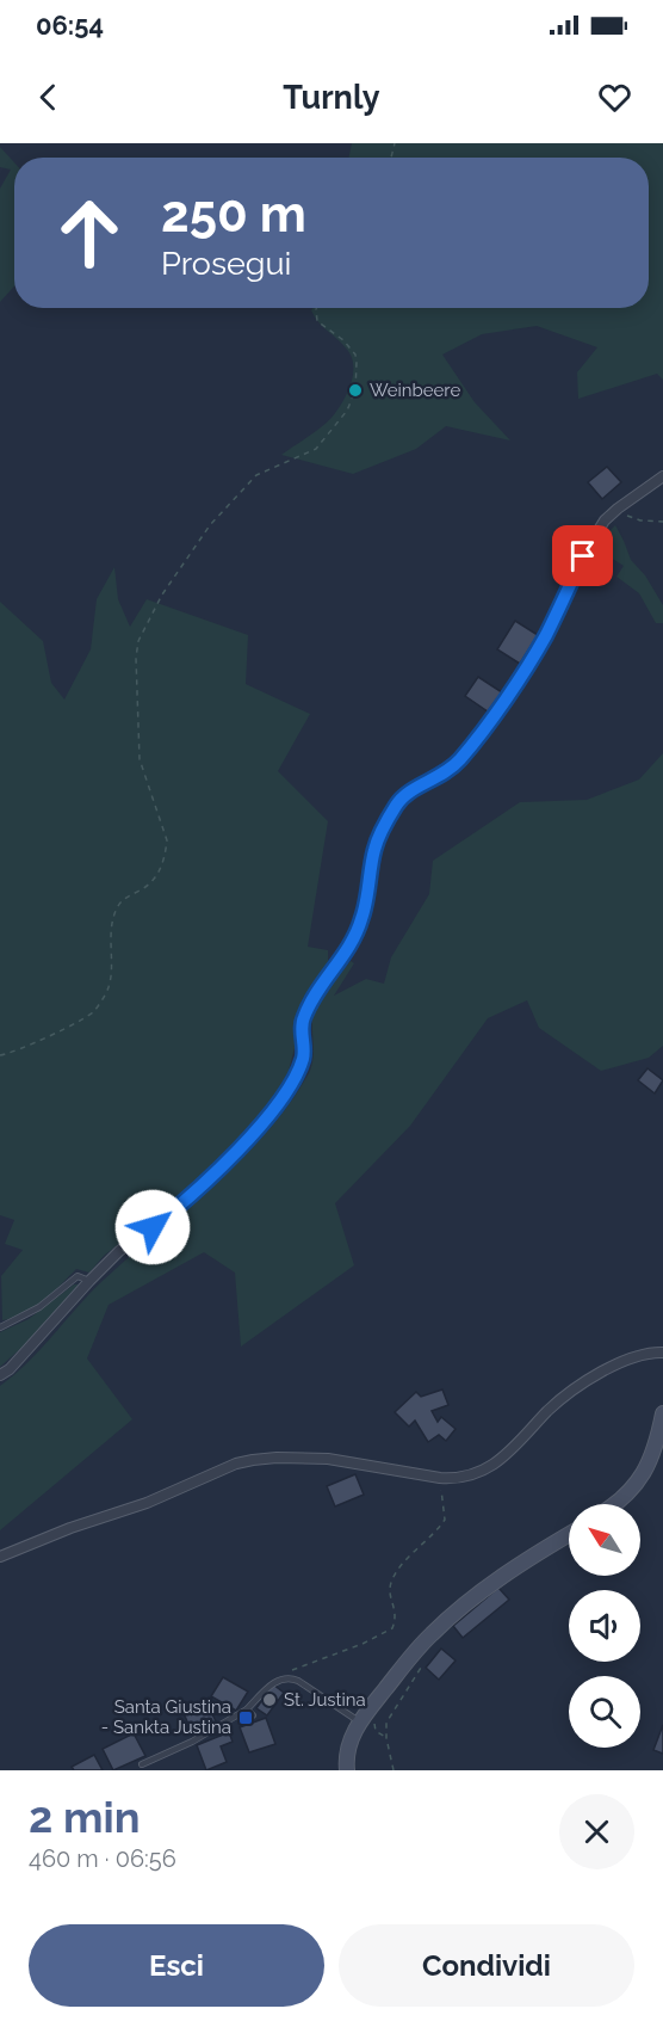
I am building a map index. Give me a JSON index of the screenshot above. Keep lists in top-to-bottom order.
{
  "places": {
    "other": ["Weinbeere", "St. Justina"],
    "transit": ["Santa Giustina - Sankta Justina"]
  },
  "north": "top left",
  "page": {
    "status": "06:54",
    "header": "Turnly",
    "turn": ["250 m", "Prosegui"],
    "heading": ["2 min", "460 m · 06:56"],
    "buttons": ["Esci", "Condividi"]
  }
}
